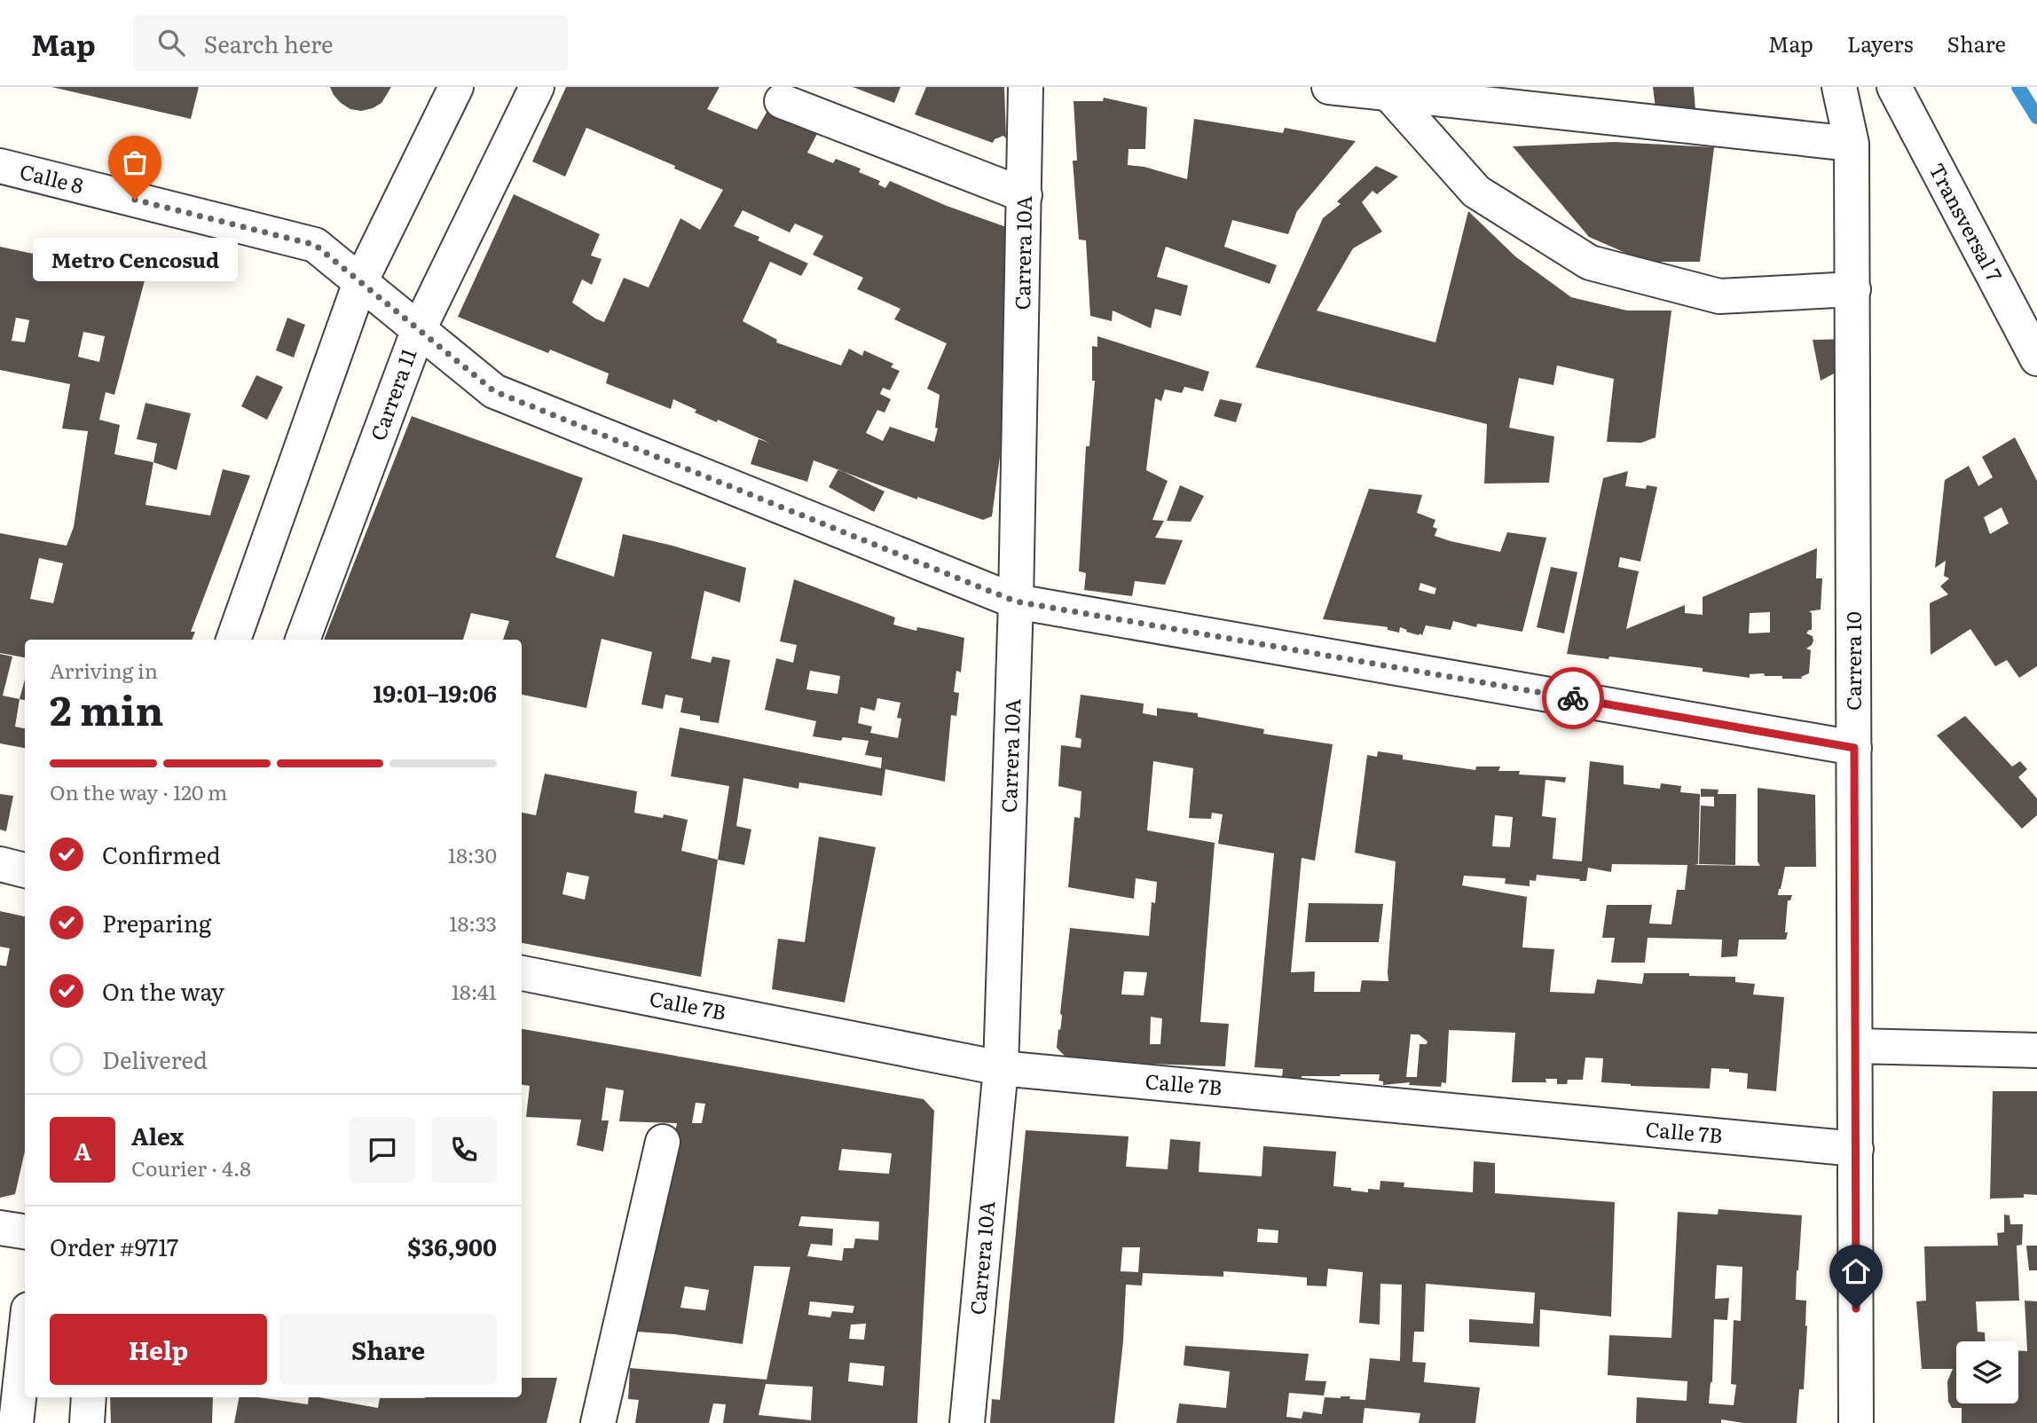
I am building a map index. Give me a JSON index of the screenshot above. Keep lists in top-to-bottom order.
{
  "streets": {
    "street": [
      "Calle 8",
      "Transversal 7",
      "Carrera 10A",
      "Carrera 11",
      "Carrera 10",
      "Calle 7B"
    ]
  },
  "crossings": [
    ["Calle 8", "Carrera 10A"],
    ["Calle 8", "Carrera 11"],
    ["Calle 8", "Carrera 10"],
    ["Carrera 10A", "Calle 7B"],
    ["Carrera 10", "Calle 7B"]
  ],
  "places": ["Metro Cencosud"],
  "page": {
    "header": "Map",
    "search": "Search here",
    "nav": ["Map", "Layers", "Share"],
    "bubble": "Metro Cencosud",
    "heading": ["2 min", "Arriving in", "19:01–19:06"],
    "panel": [
      "Alex",
      "Courier · 4.8",
      "Order #9717",
      "$36,900"
    ],
    "bar": "On the way · 120 m",
    "list": [
      ["Confirmed", "18:30"],
      ["Preparing", "18:33"],
      ["On the way", "18:41"],
      "Delivered"
    ],
    "round": "A",
    "buttons": ["Help", "Share"]
  }
}
